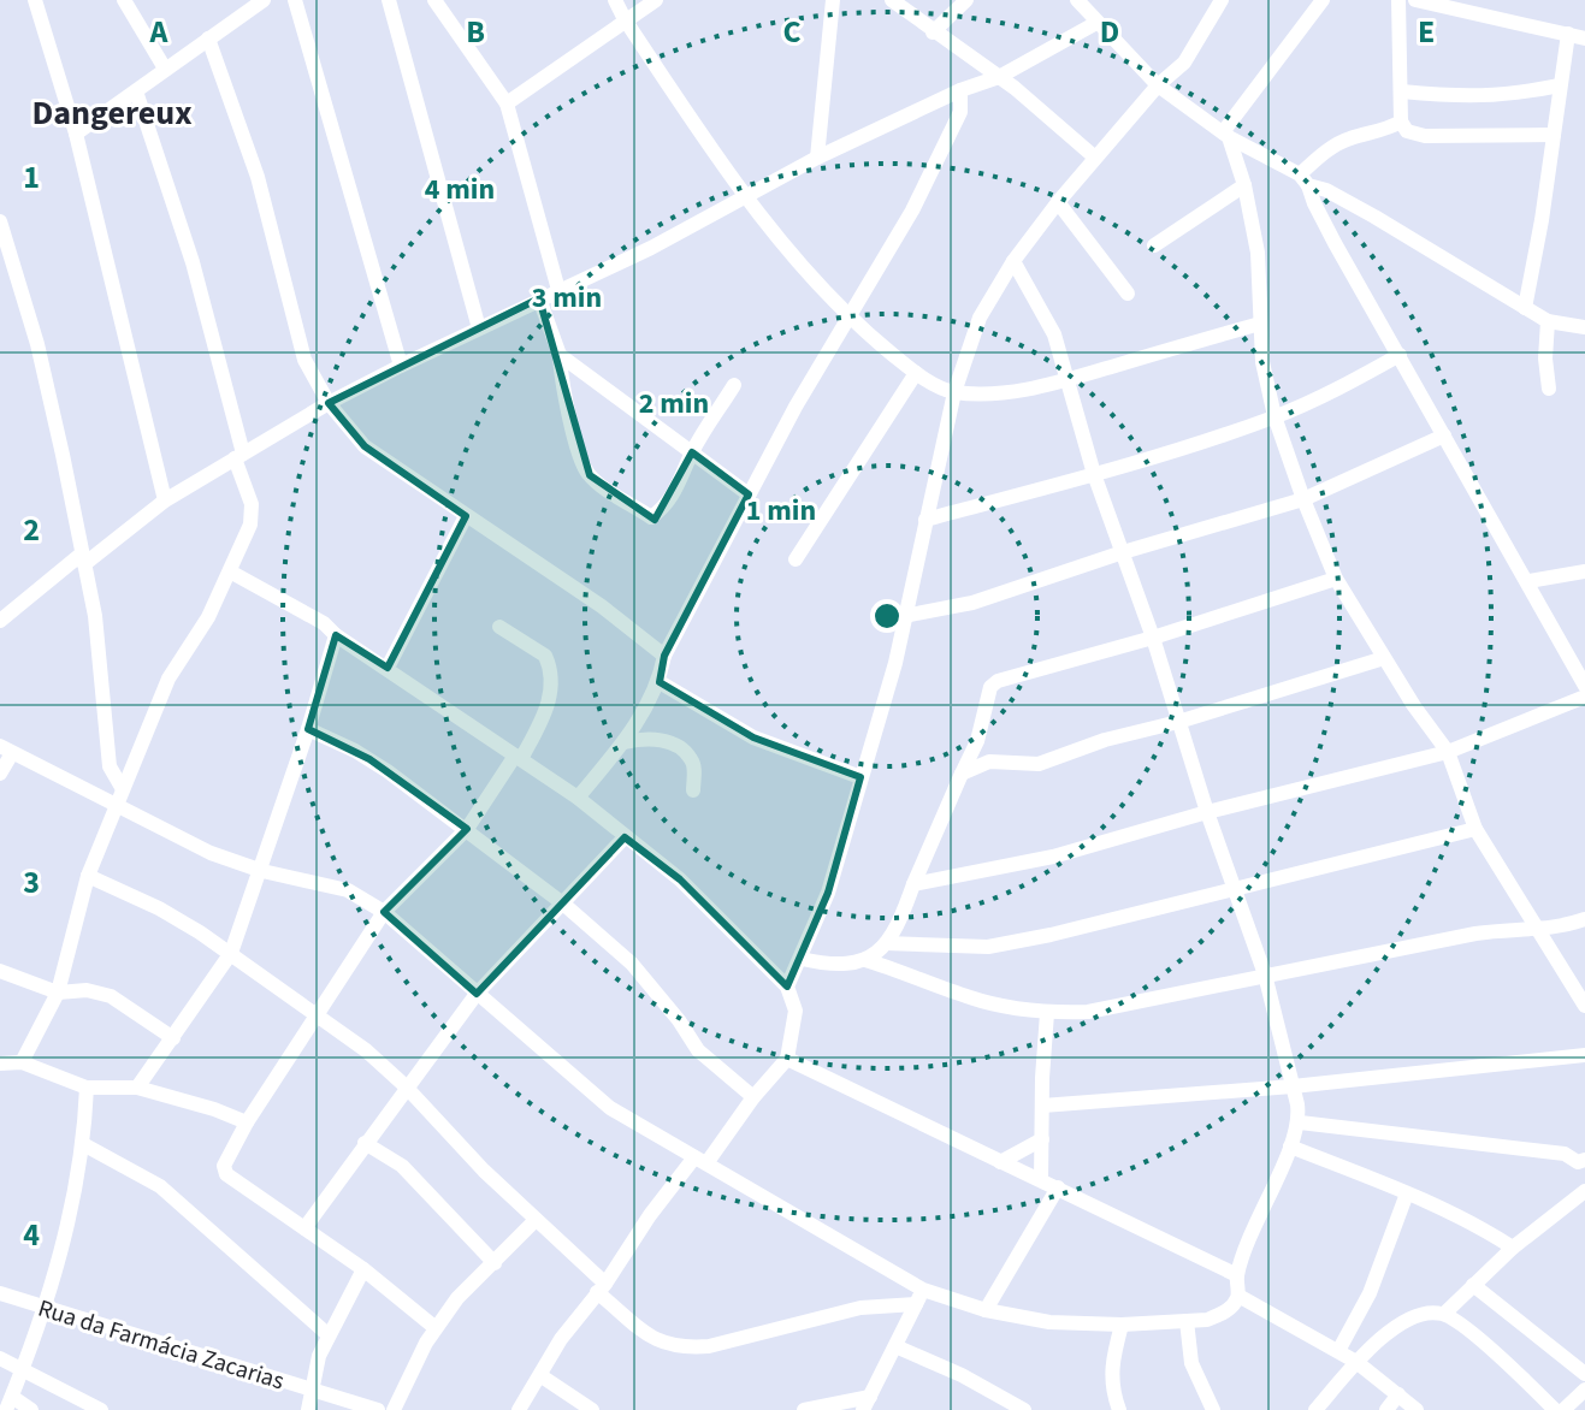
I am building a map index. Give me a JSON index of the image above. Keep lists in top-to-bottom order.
{
  "streets": {
    "street": ["Rua da Farmácia Zacarias"]
  },
  "districts": ["Dangereux"],
  "grid": {
    "columns": [
      "A",
      "B",
      "C",
      "D",
      "E"
    ],
    "rows": [
      "1",
      "2",
      "3",
      "4"
    ]
  },
  "rings": [
    "4 min",
    "3 min",
    "2 min",
    "1 min"
  ]
}
